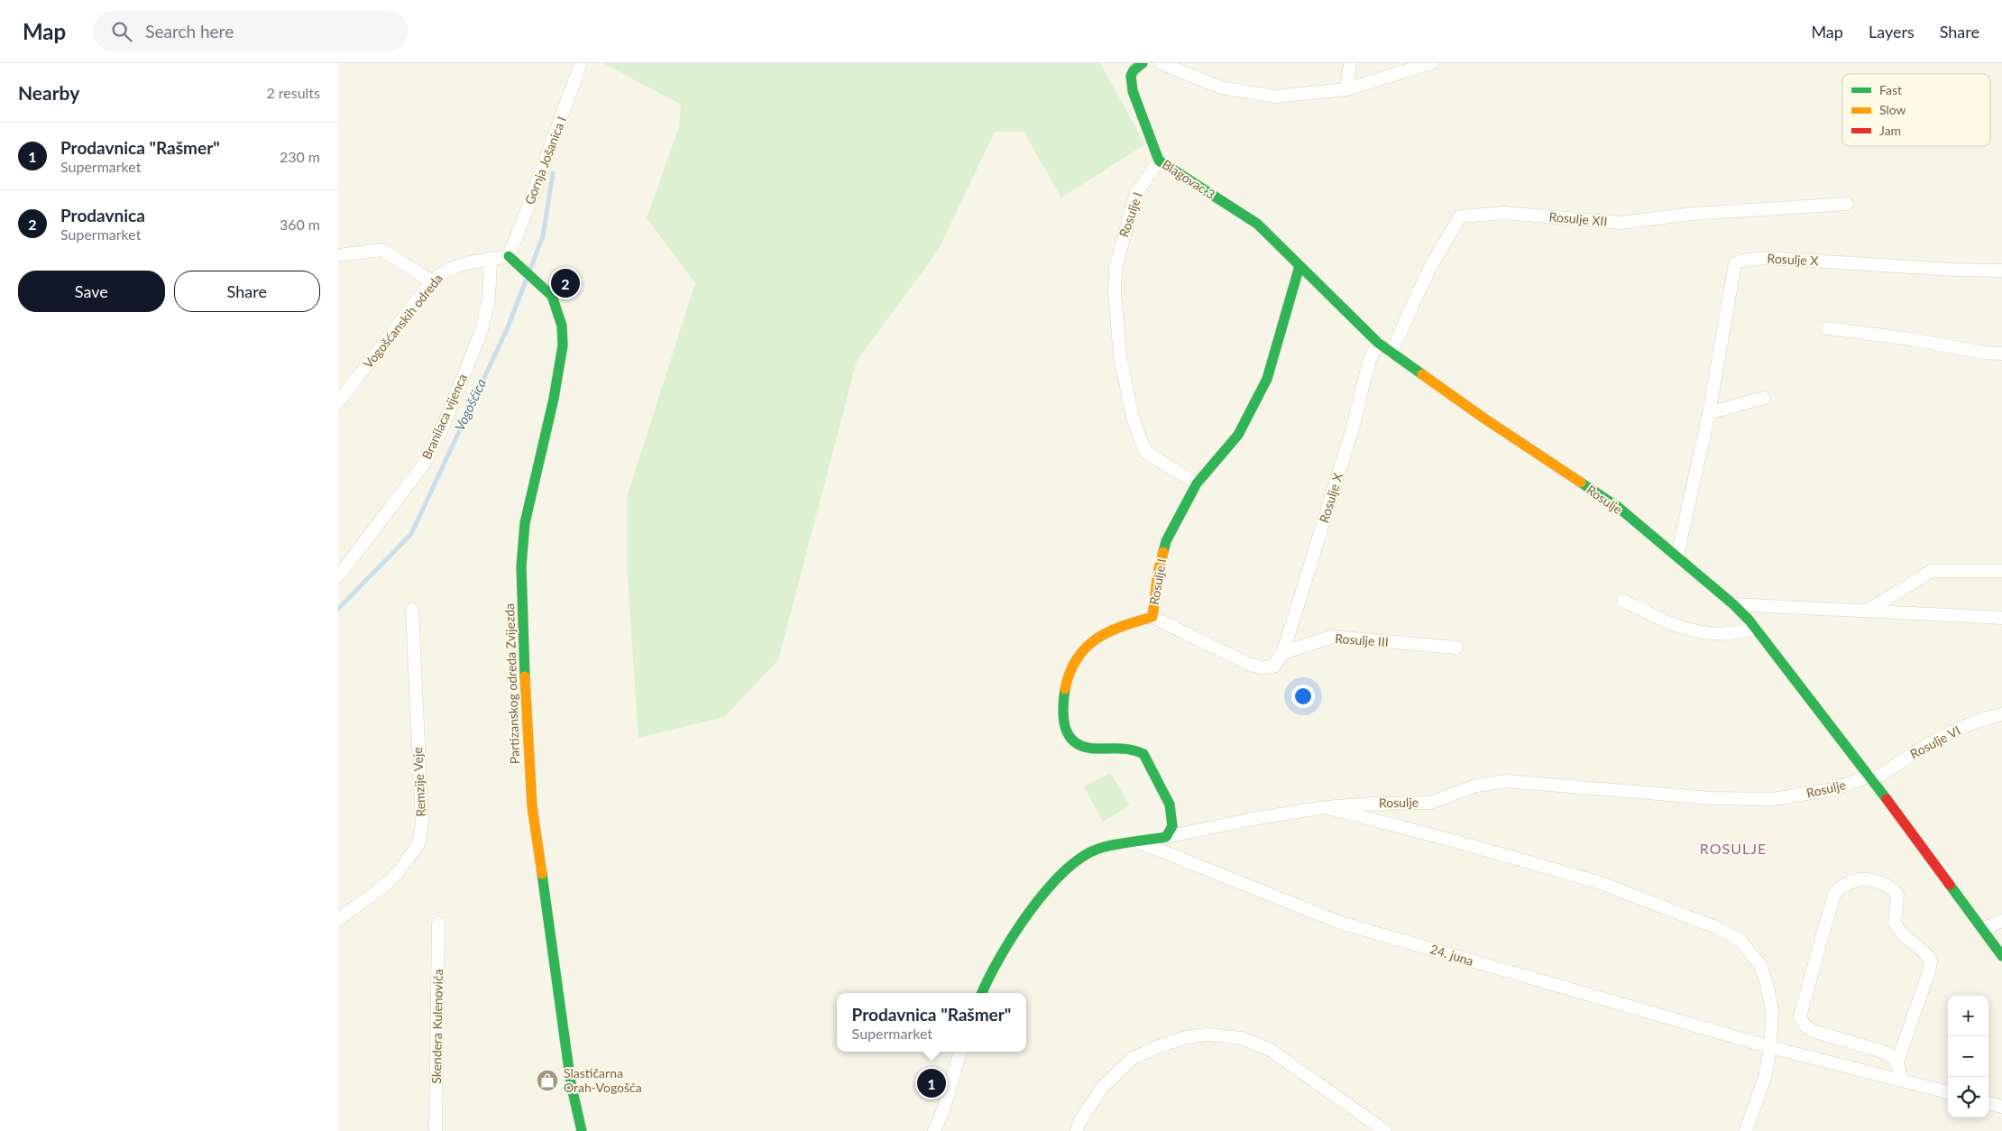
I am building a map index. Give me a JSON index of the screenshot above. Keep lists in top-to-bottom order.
{
  "streets": {
    "street": [
      "Gornja Jošanica I",
      "Blagovac 3",
      "Rosulje I",
      "Rosulje XII",
      "Rosulje X",
      "Vogošćanskih odreda",
      "Branilaca vijenca",
      "Rosulje",
      "Rosulje III",
      "Partizanskog odreda Zvijezda",
      "Rosulje VI",
      "Remzije Veje",
      "24. juna",
      "Skendera Kulenovića"
    ]
  },
  "crossings": [
    ["Gornja Jošanica I", "Vogošćanskih odreda"],
    ["Gornja Jošanica I", "Partizanskog odreda Zvijezda"],
    ["Blagovac 3", "Rosulje I"],
    ["Blagovac 3", "Rosulje"],
    ["Rosulje I", "Rosulje"],
    ["Rosulje I", "Rosulje III"],
    ["Rosulje XII", "Rosulje"],
    ["Rosulje X", "Rosulje"],
    ["Rosulje X", "Rosulje III"],
    ["Vogošćanskih odreda", "Branilaca vijenca"],
    ["Vogošćanskih odreda", "Partizanskog odreda Zvijezda"],
    ["Rosulje", "Rosulje VI"]
  ],
  "districts": ["ROSULJE"],
  "water": ["Vogošćica"],
  "places": {
    "shop": ["Slastičarna Orah-Vogošća"]
  },
  "legend": ["Fast", "Slow", "Jam"],
  "page": {
    "header": "Map",
    "search": "Search here",
    "nav": ["Map", "Layers", "Share"],
    "heading": ["Nearby", "2 results"],
    "list": [
      {
        "mark": "1",
        "name": "Prodavnica \"Rašmer\"",
        "note": "Supermarket",
        "value": "230 m"
      },
      {
        "mark": "2",
        "name": "Prodavnica",
        "note": "Supermarket",
        "value": "360 m"
      }
    ],
    "buttons": ["Save", "Share"],
    "pins": ["2", "1"],
    "popup": ["Prodavnica \"Rašmer\"", "Supermarket"],
    "map_buttons": ["+", "−"]
  }
}
